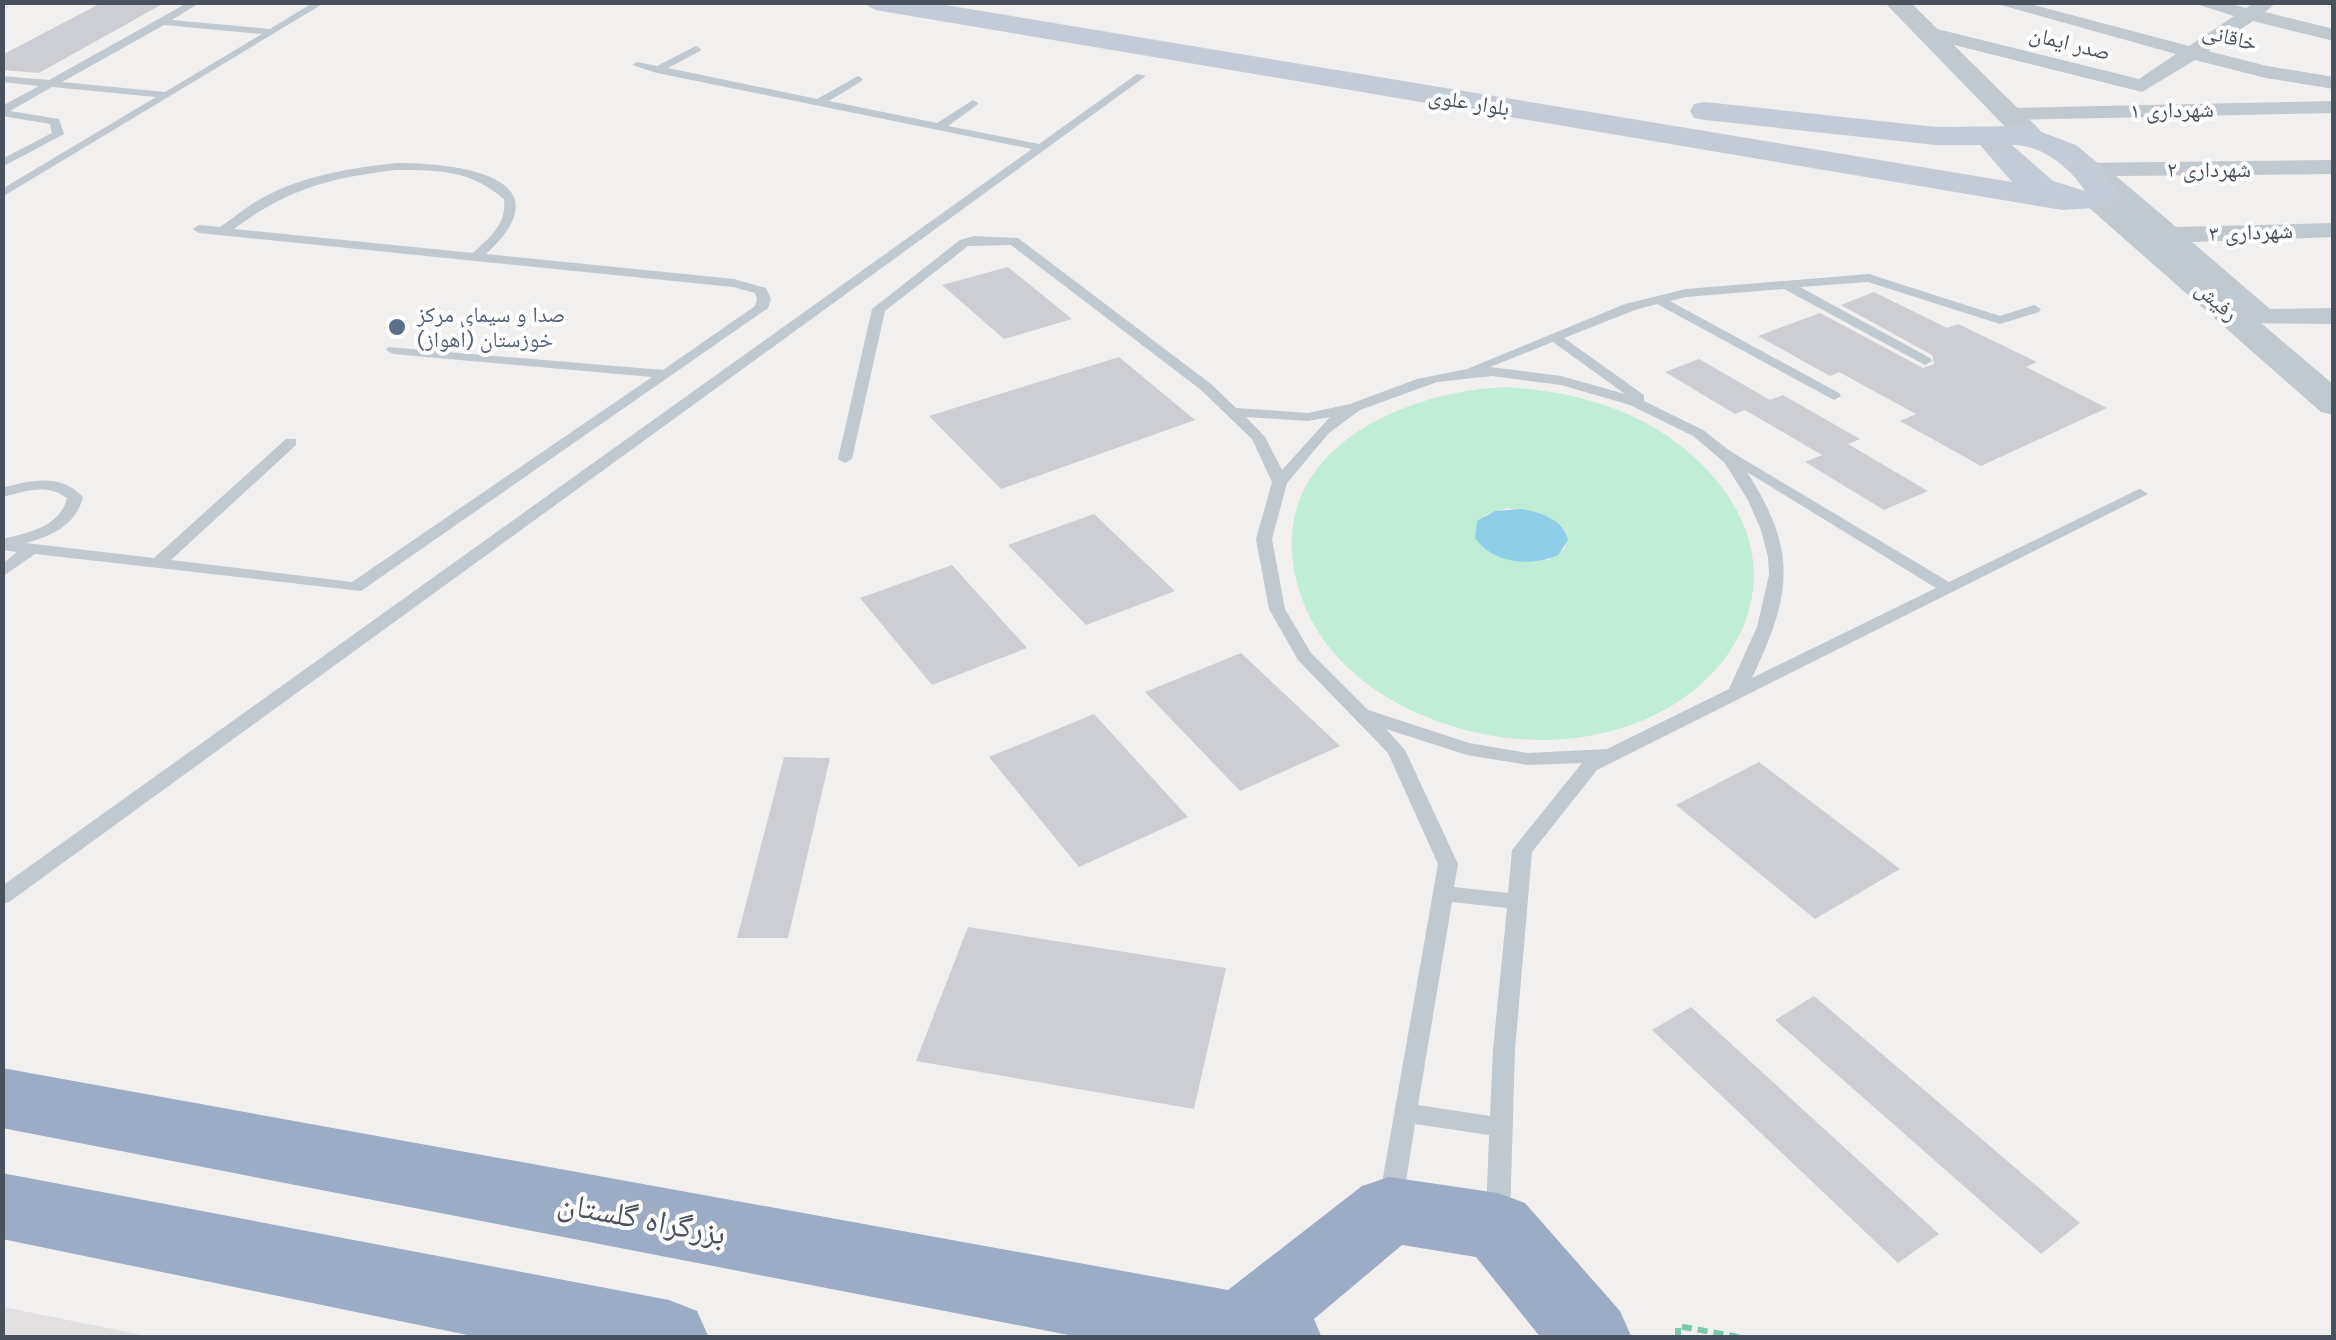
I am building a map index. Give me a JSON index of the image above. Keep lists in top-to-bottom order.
{
  "streets": {
    "highway": ["بزرگراه گلستان"],
    "main road": ["بلوار علوی"],
    "street": [
      "خاقانی",
      "صدر ایمان",
      "شهرداری ۱",
      "شهرداری ۲",
      "شهرداری ۳",
      "رفیش"
    ]
  },
  "crossings": [
    ["خاقانی", "صدر ایمان"],
    ["بلوار علوی", "شهرداری ۱"],
    ["بلوار علوی", "شهرداری ۲"],
    ["بلوار علوی", "رفیش"],
    ["شهرداری ۲", "رفیش"]
  ],
  "places": ["صدا و سیمای مرکز خوزستان (اهواز)"]
}
